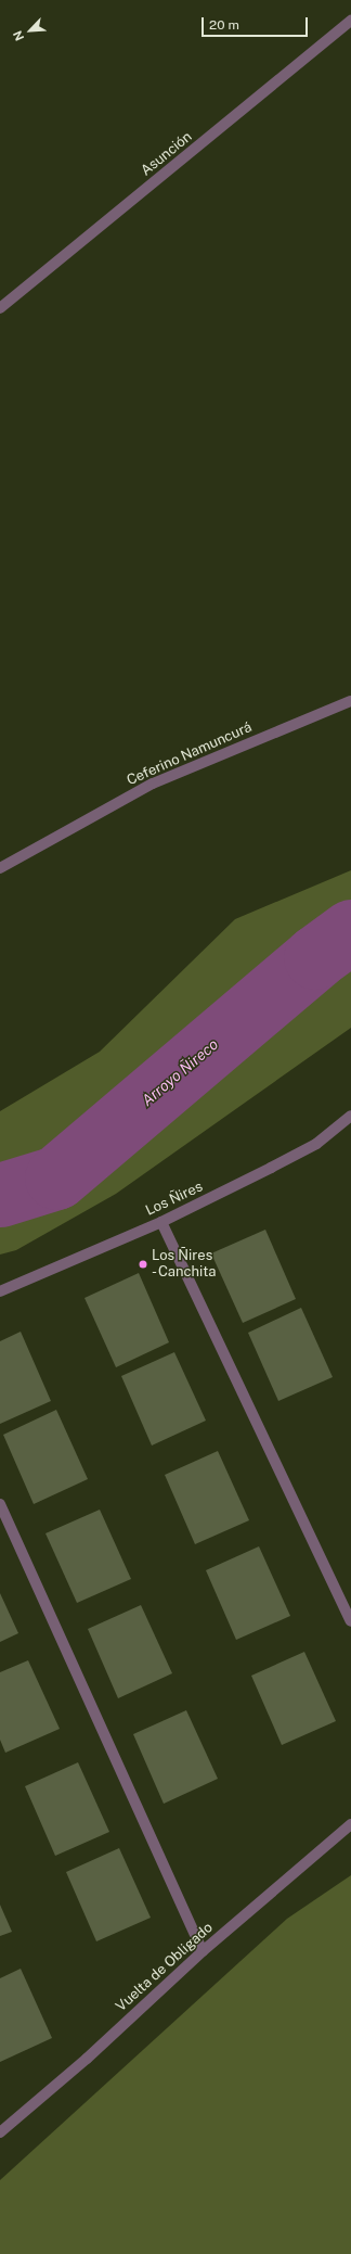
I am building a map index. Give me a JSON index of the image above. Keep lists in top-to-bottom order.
{
  "streets": {
    "street": [
      "Asunción",
      "Ceferino Namuncurá",
      "Los Ñires",
      "Vuelta de Obligado"
    ]
  },
  "water": ["Arroyo Ñireco"],
  "places": ["Los Ñires - Canchita"],
  "scale_bar": "20 m",
  "north": "bottom left"
}
